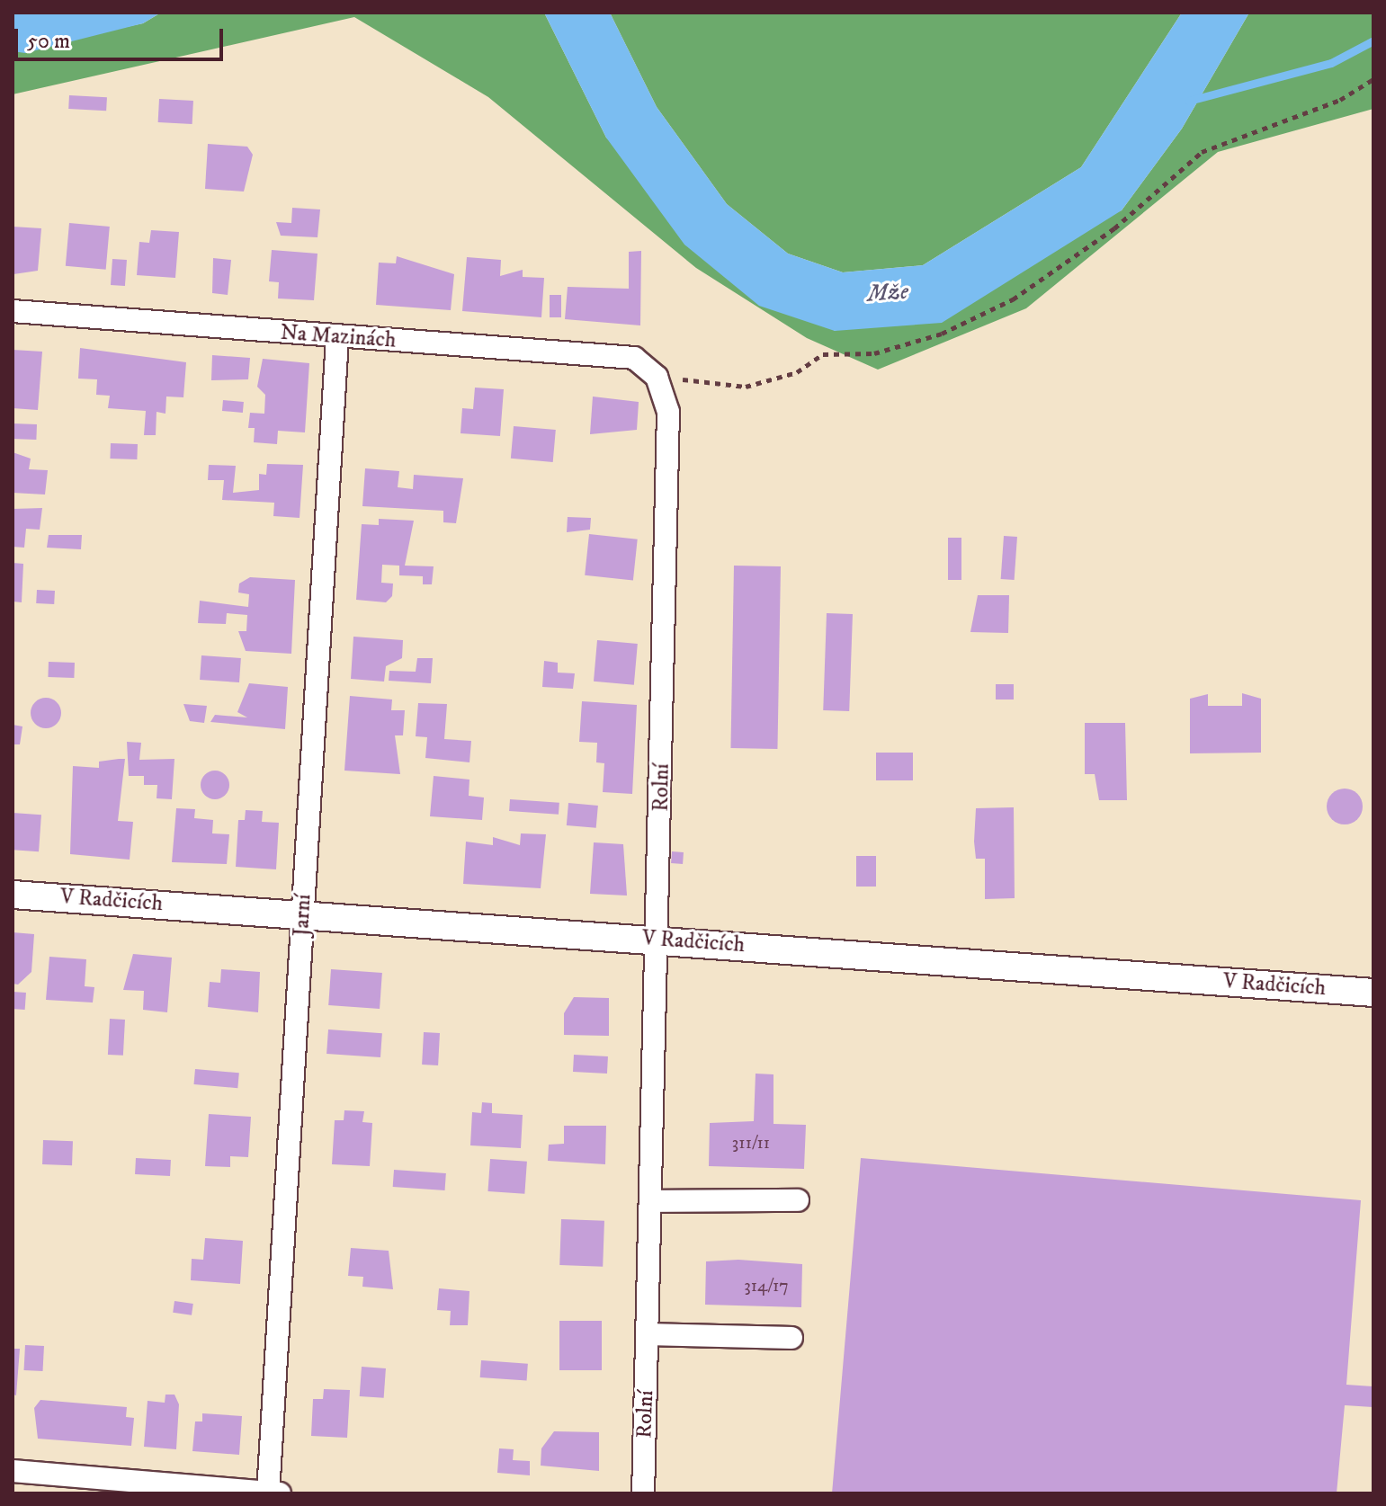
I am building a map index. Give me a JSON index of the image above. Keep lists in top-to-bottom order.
{
  "streets": {
    "street": [
      "Na Mazinách",
      "Rolní",
      "V Radčicích",
      "Jarní"
    ]
  },
  "crossings": [
    ["Na Mazinách", "Rolní"],
    ["Na Mazinách", "Jarní"],
    ["Rolní", "V Radčicích"],
    ["V Radčicích", "Jarní"]
  ],
  "water": ["Mže"],
  "house_numbers": ["311/11", "314/17"],
  "scale_bar": "50 m"
}
